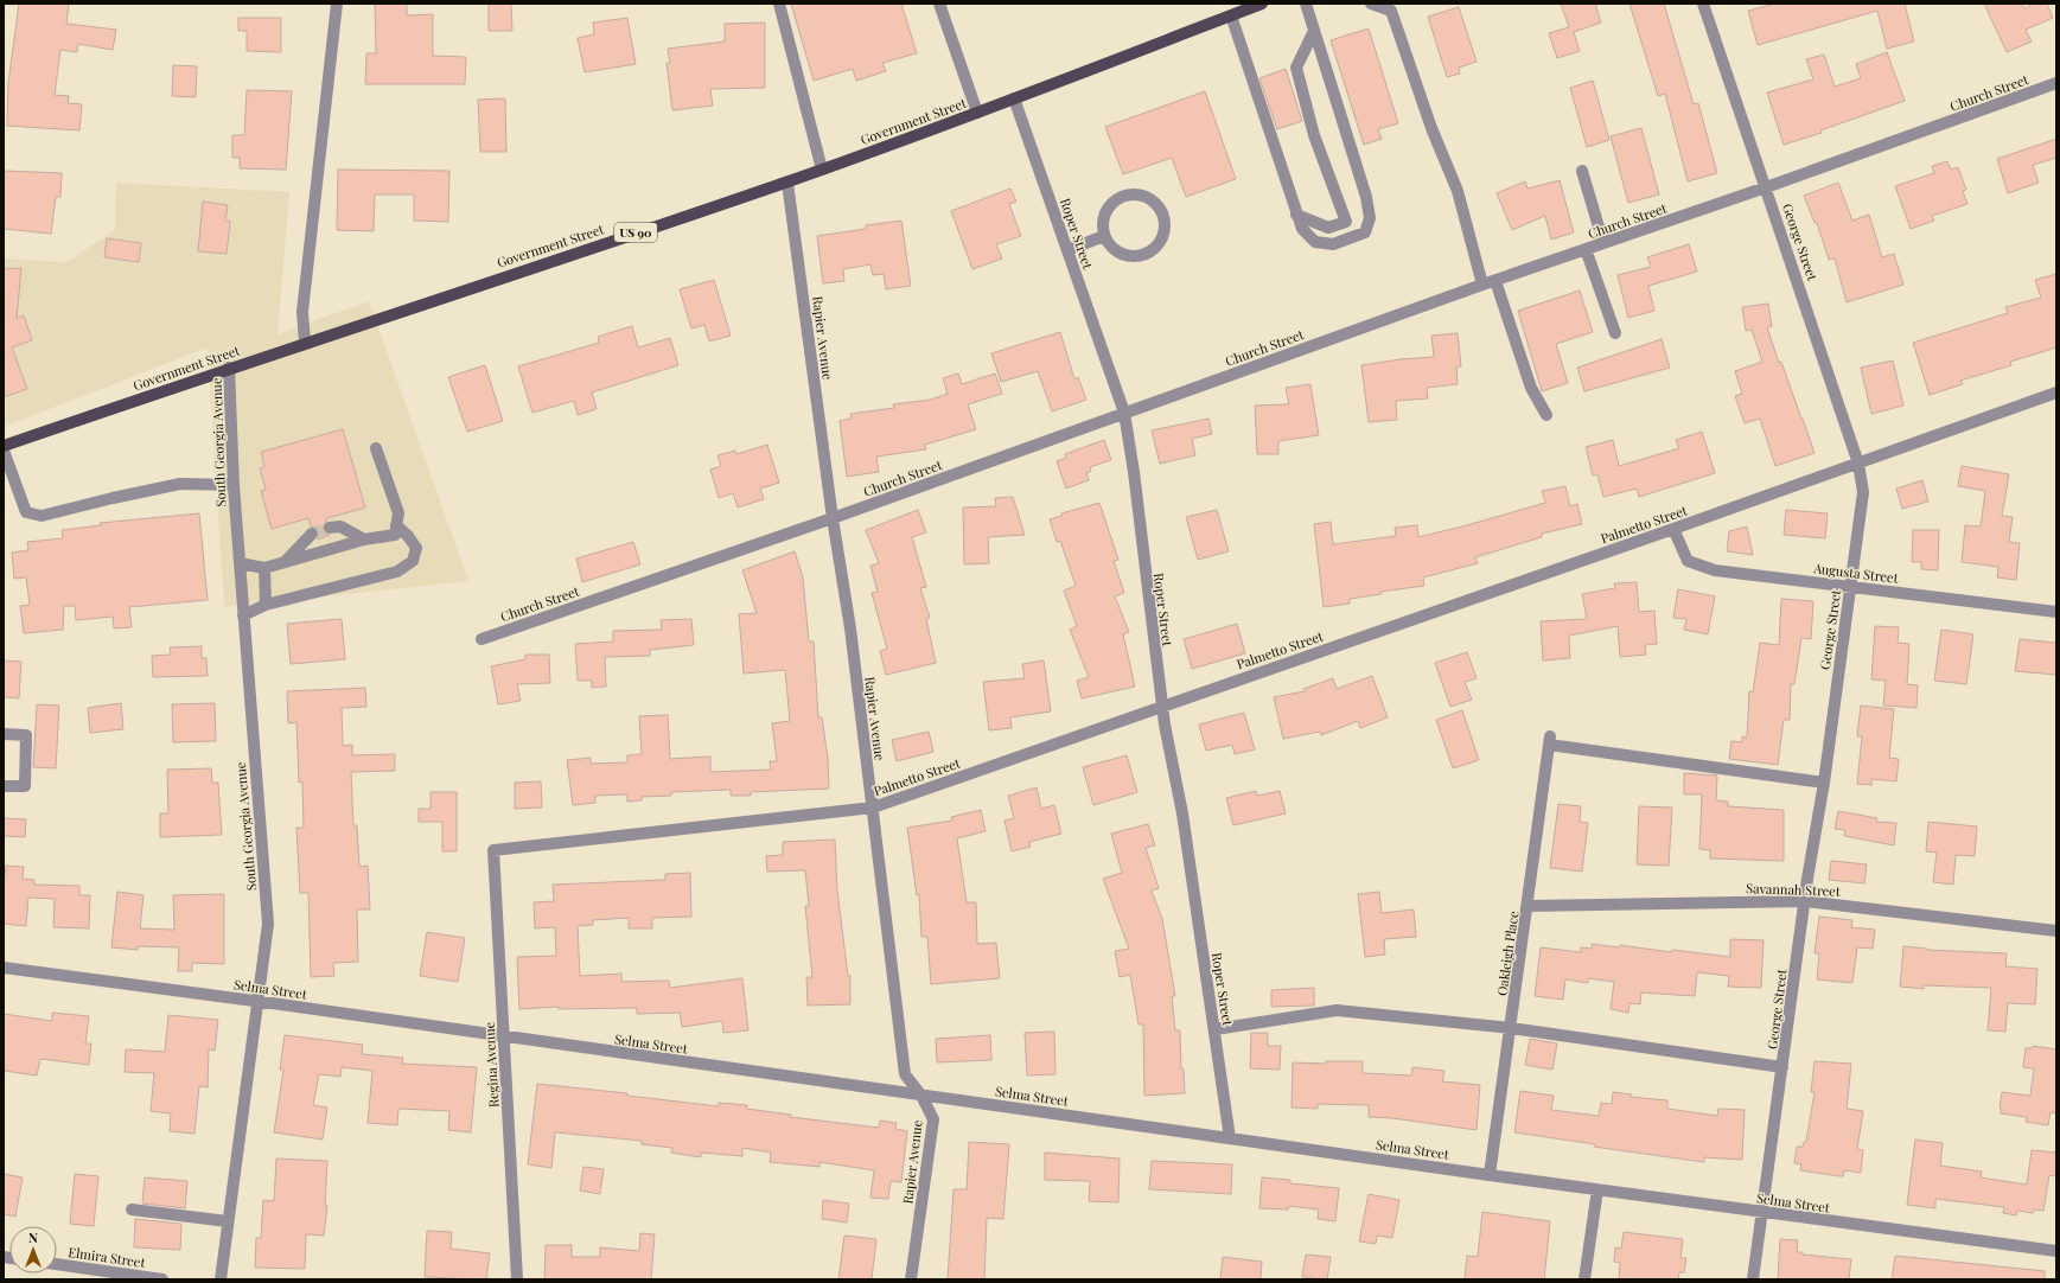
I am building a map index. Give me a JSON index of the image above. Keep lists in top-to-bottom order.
{
  "streets": {
    "main road": ["Government Street", "US 90"],
    "street": [
      "Church Street",
      "Roper Street",
      "George Street",
      "Rapier Avenue",
      "South Georgia Avenue",
      "Palmetto Street",
      "Augusta Street",
      "Savannah Street",
      "Oakleigh Place",
      "Selma Street",
      "Regina Avenue",
      "Elmira Street"
    ]
  },
  "crossings": [
    ["Church Street", "Roper Street"],
    ["Church Street", "George Street"],
    ["Church Street", "Rapier Avenue"],
    ["Government Street", "Roper Street"],
    ["Government Street", "Rapier Avenue"],
    ["Government Street", "South Georgia Avenue"],
    ["Roper Street", "Palmetto Street"],
    ["Roper Street", "Selma Street"],
    ["George Street", "Palmetto Street"],
    ["George Street", "Augusta Street"],
    ["George Street", "Savannah Street"],
    ["George Street", "Oakleigh Place"],
    ["George Street", "Selma Street"],
    ["Rapier Avenue", "Palmetto Street"],
    ["Rapier Avenue", "Selma Street"],
    ["South Georgia Avenue", "Selma Street"],
    ["Palmetto Street", "Augusta Street"],
    ["Palmetto Street", "Regina Avenue"],
    ["Savannah Street", "Oakleigh Place"],
    ["Oakleigh Place", "Selma Street"],
    ["Selma Street", "Regina Avenue"]
  ],
  "north": "top"
}
